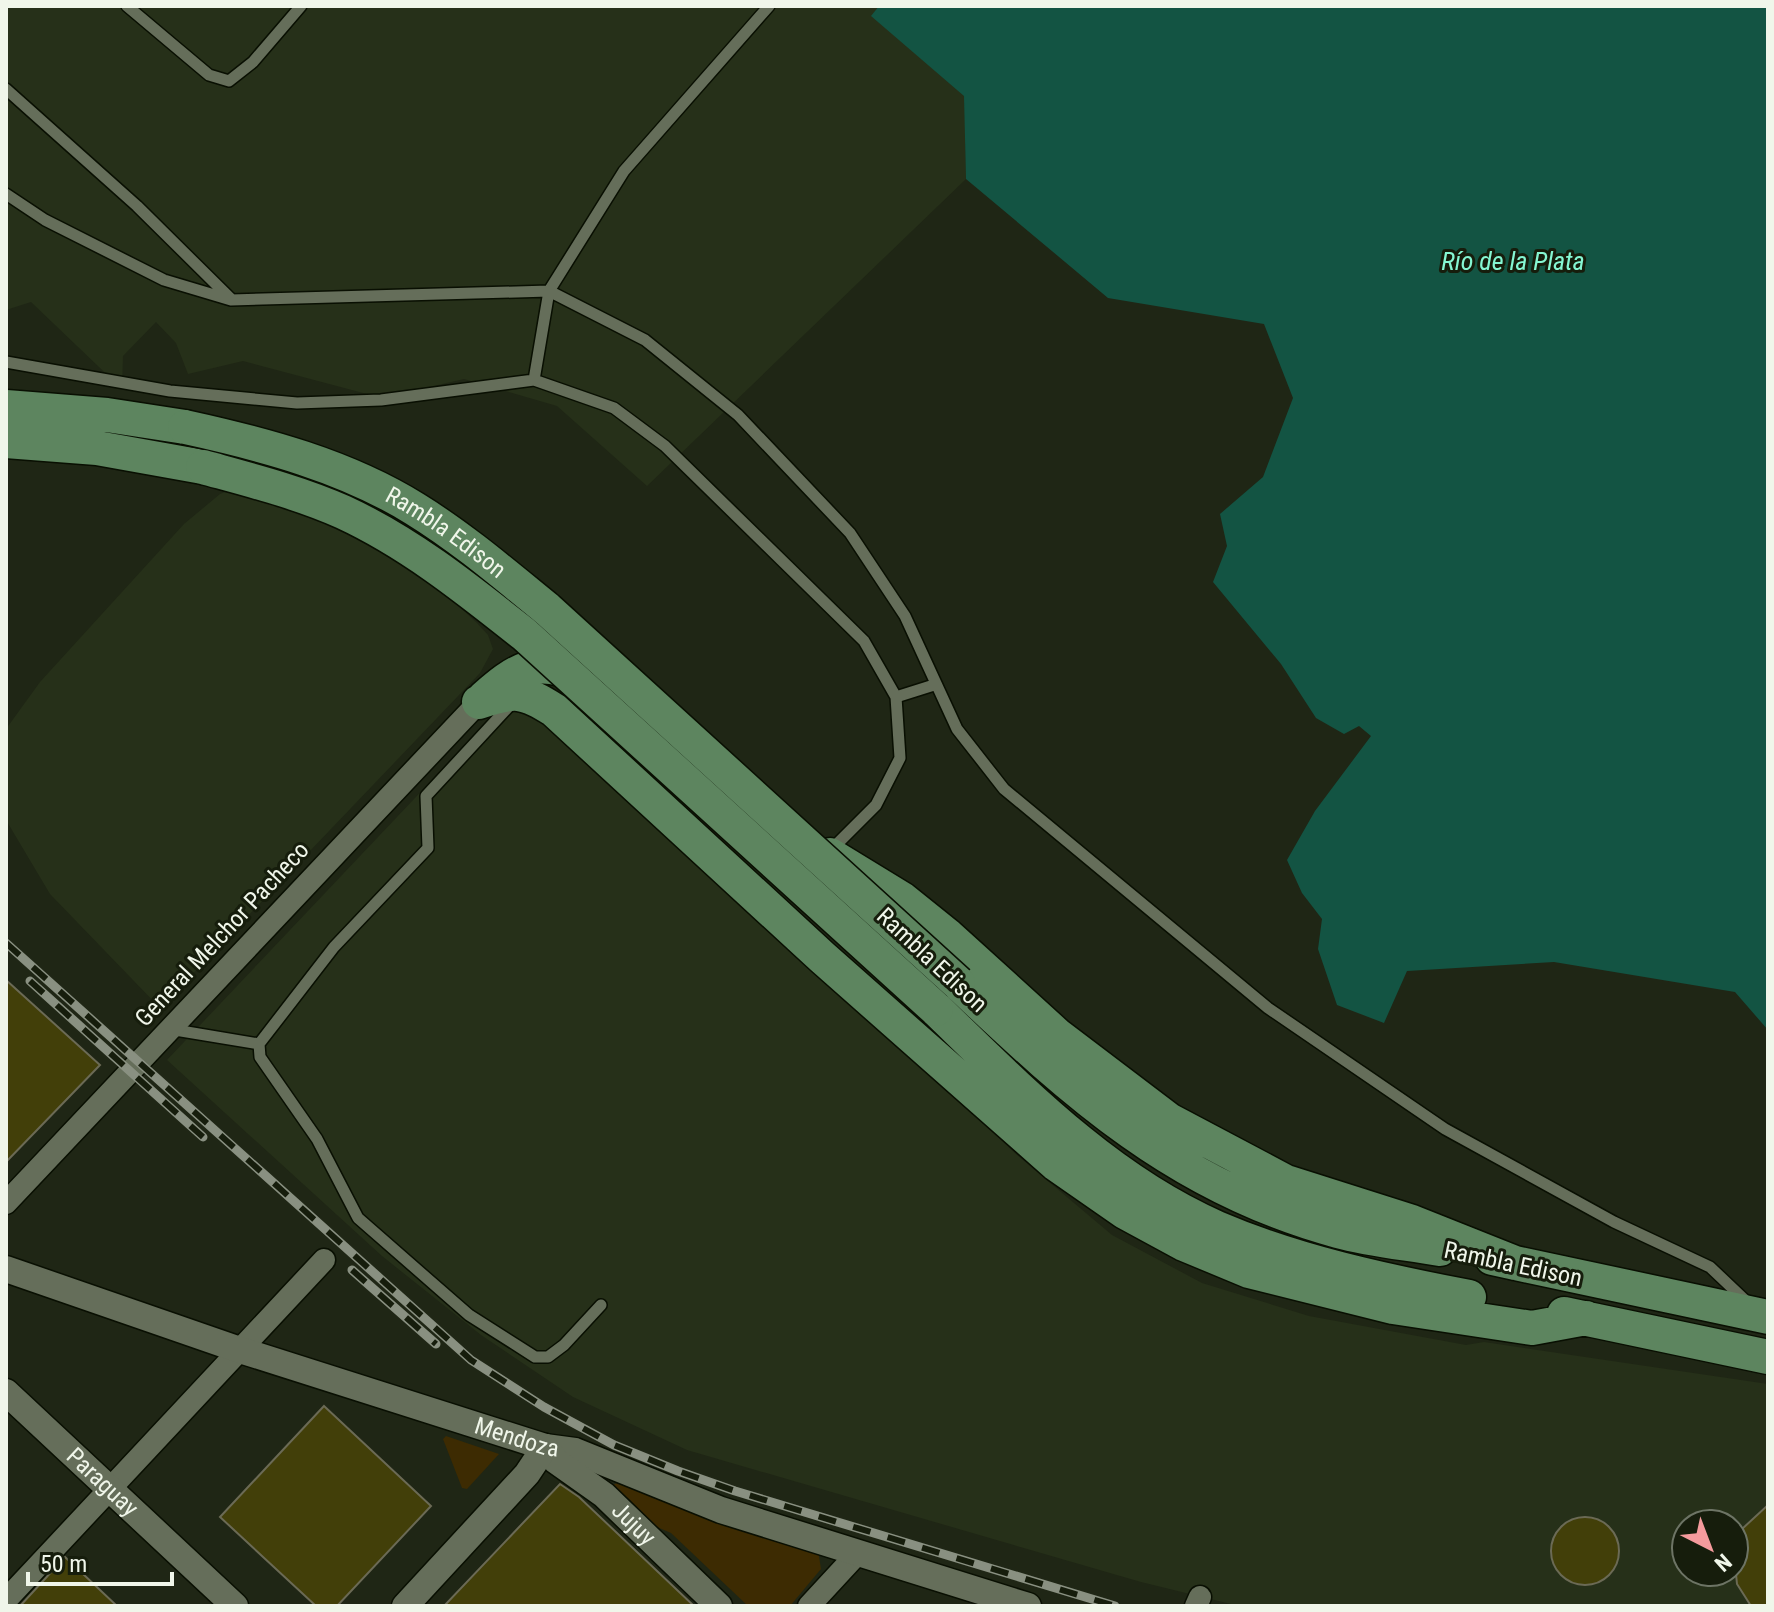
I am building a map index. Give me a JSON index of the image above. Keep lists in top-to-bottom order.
{
  "streets": {
    "main road": ["Rambla Edison"],
    "street": [
      "General Melchor Pacheco",
      "Mendoza",
      "Paraguay",
      "Jujuy"
    ]
  },
  "crossings": [
    ["Mendoza", "Jujuy"]
  ],
  "water": ["Río de la Plata"],
  "scale_bar": "50 m",
  "north": "bottom right"
}
